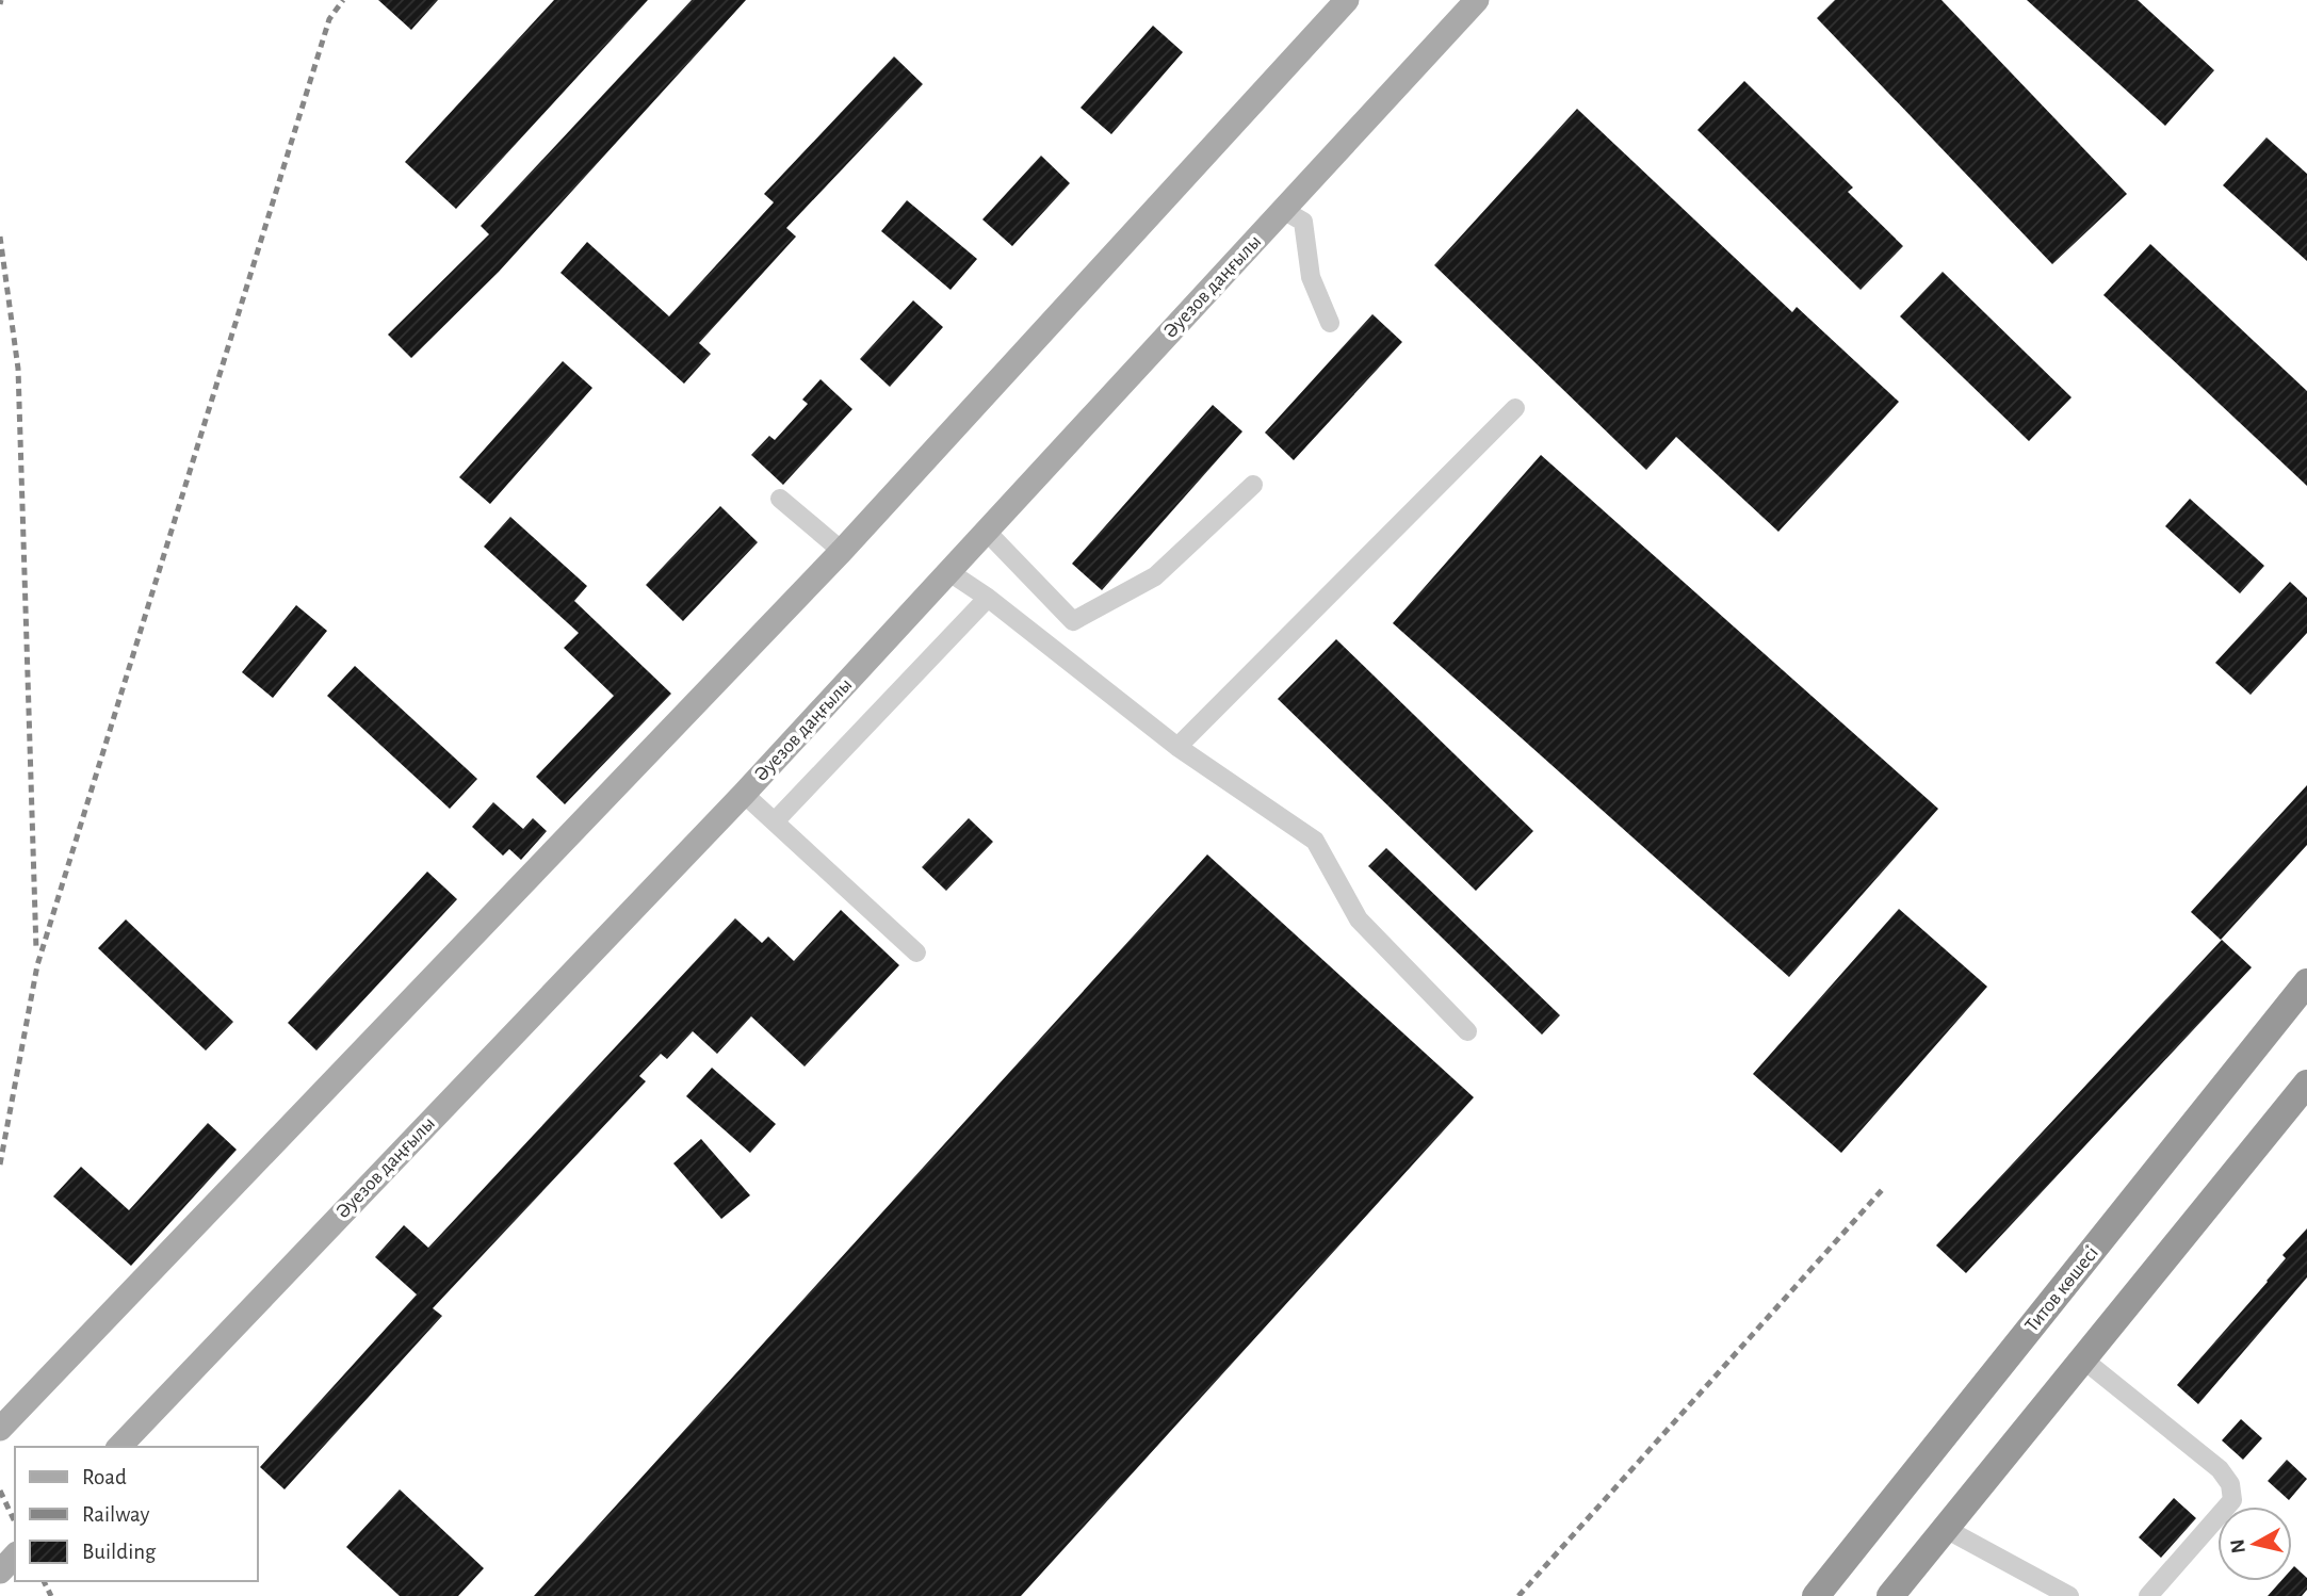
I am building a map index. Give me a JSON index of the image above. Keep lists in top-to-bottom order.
{
  "streets": {
    "highway": ["Титов көшесі"],
    "main road": ["Әуезов даңғылы"]
  },
  "legend": ["Road", "Railway", "Building"],
  "north": "left"
}
